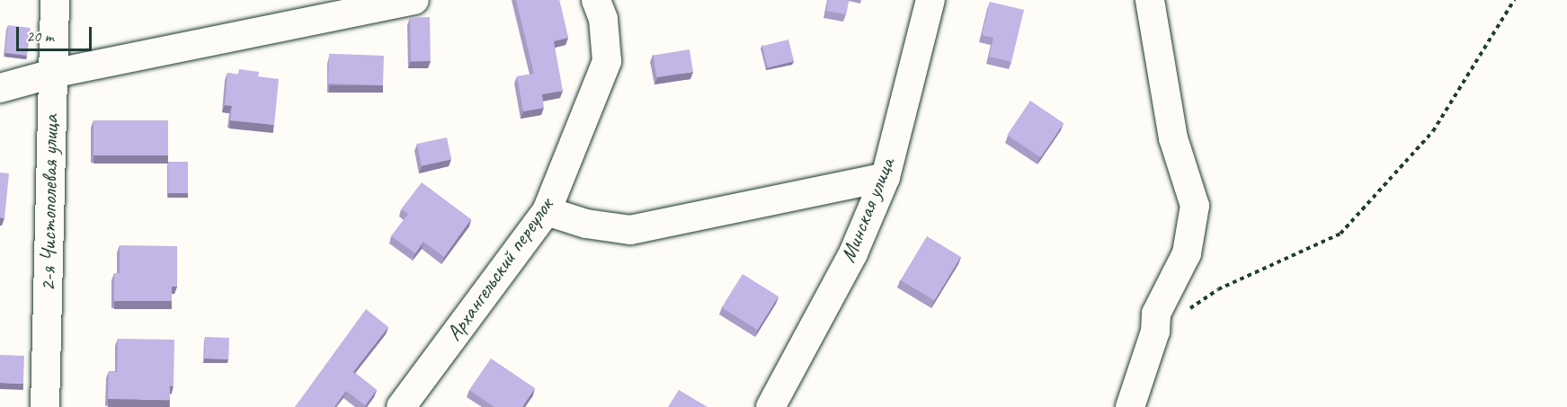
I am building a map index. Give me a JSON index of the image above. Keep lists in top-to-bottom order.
{
  "streets": {
    "street": ["2-я Чистополевая улица", "Минская улица", "Архангельский переулок"]
  },
  "scale_bar": "20 m"
}
